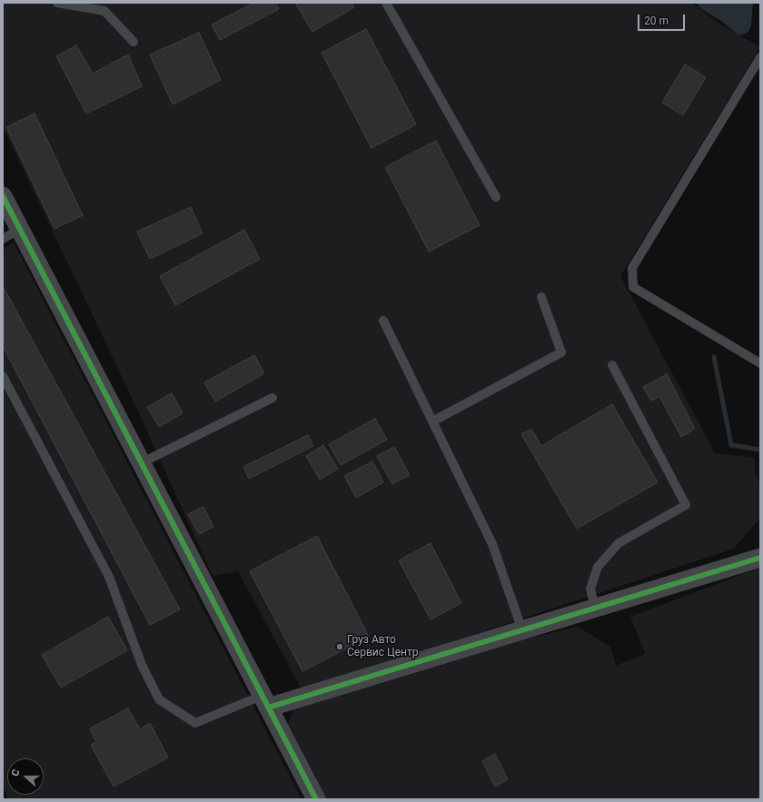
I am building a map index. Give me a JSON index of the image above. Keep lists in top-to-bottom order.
{
  "places": ["Груз Авто Сервис Центр"],
  "scale_bar": "20 m",
  "north": "left"
}
